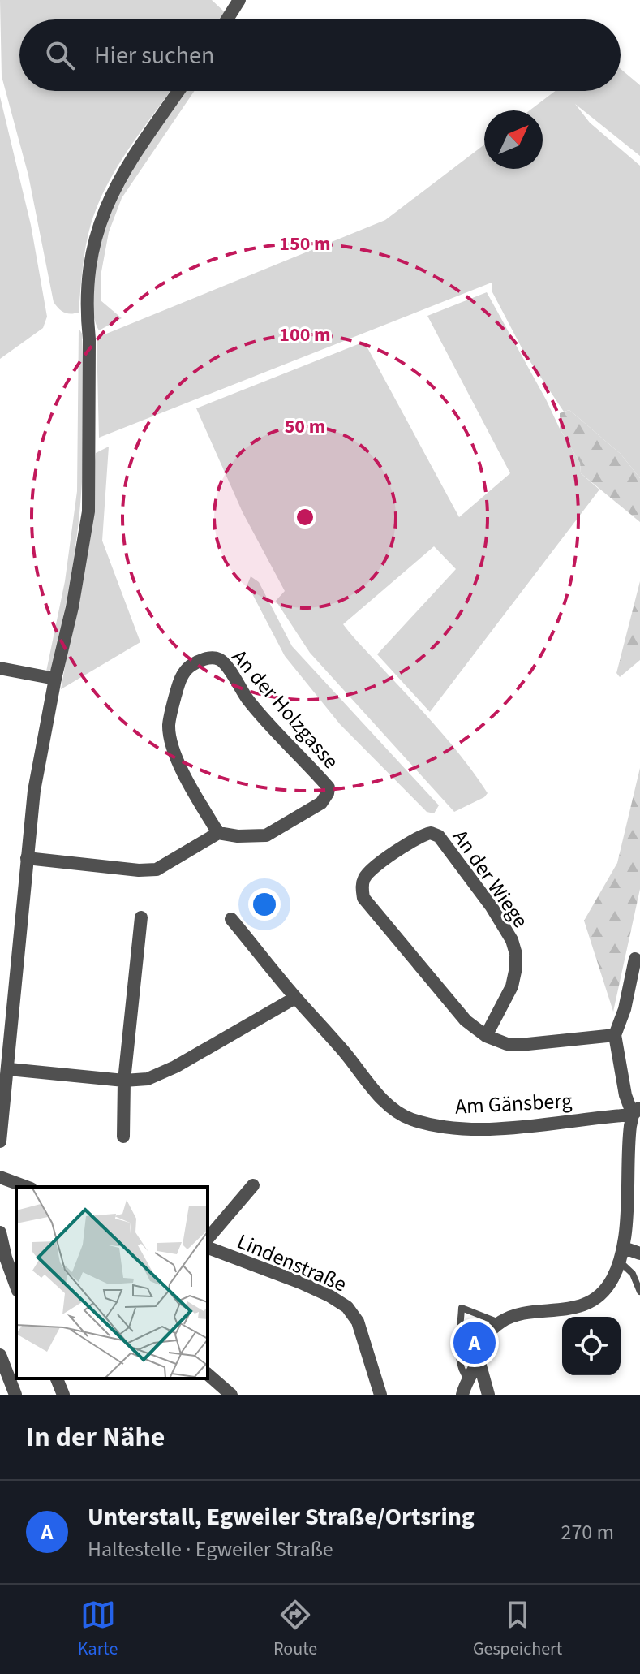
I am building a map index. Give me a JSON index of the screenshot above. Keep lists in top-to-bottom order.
{
  "streets": {
    "street": [
      "An der Holzgasse",
      "An der Wiege",
      "Am Gänsberg",
      "Lindenstraße"
    ]
  },
  "north": "top right",
  "page": {
    "search": "Hier suchen",
    "pins": "A",
    "heading": "In der Nähe",
    "list": [
      {
        "mark": "A",
        "name": "Unterstall, Egweiler Straße/Ortsring",
        "note": "Haltestelle · Egweiler Straße",
        "value": "270 m"
      }
    ],
    "nav": ["Karte", "Route", "Gespeichert"]
  },
  "rings": ["150 m", "100 m", "50 m"]
}
